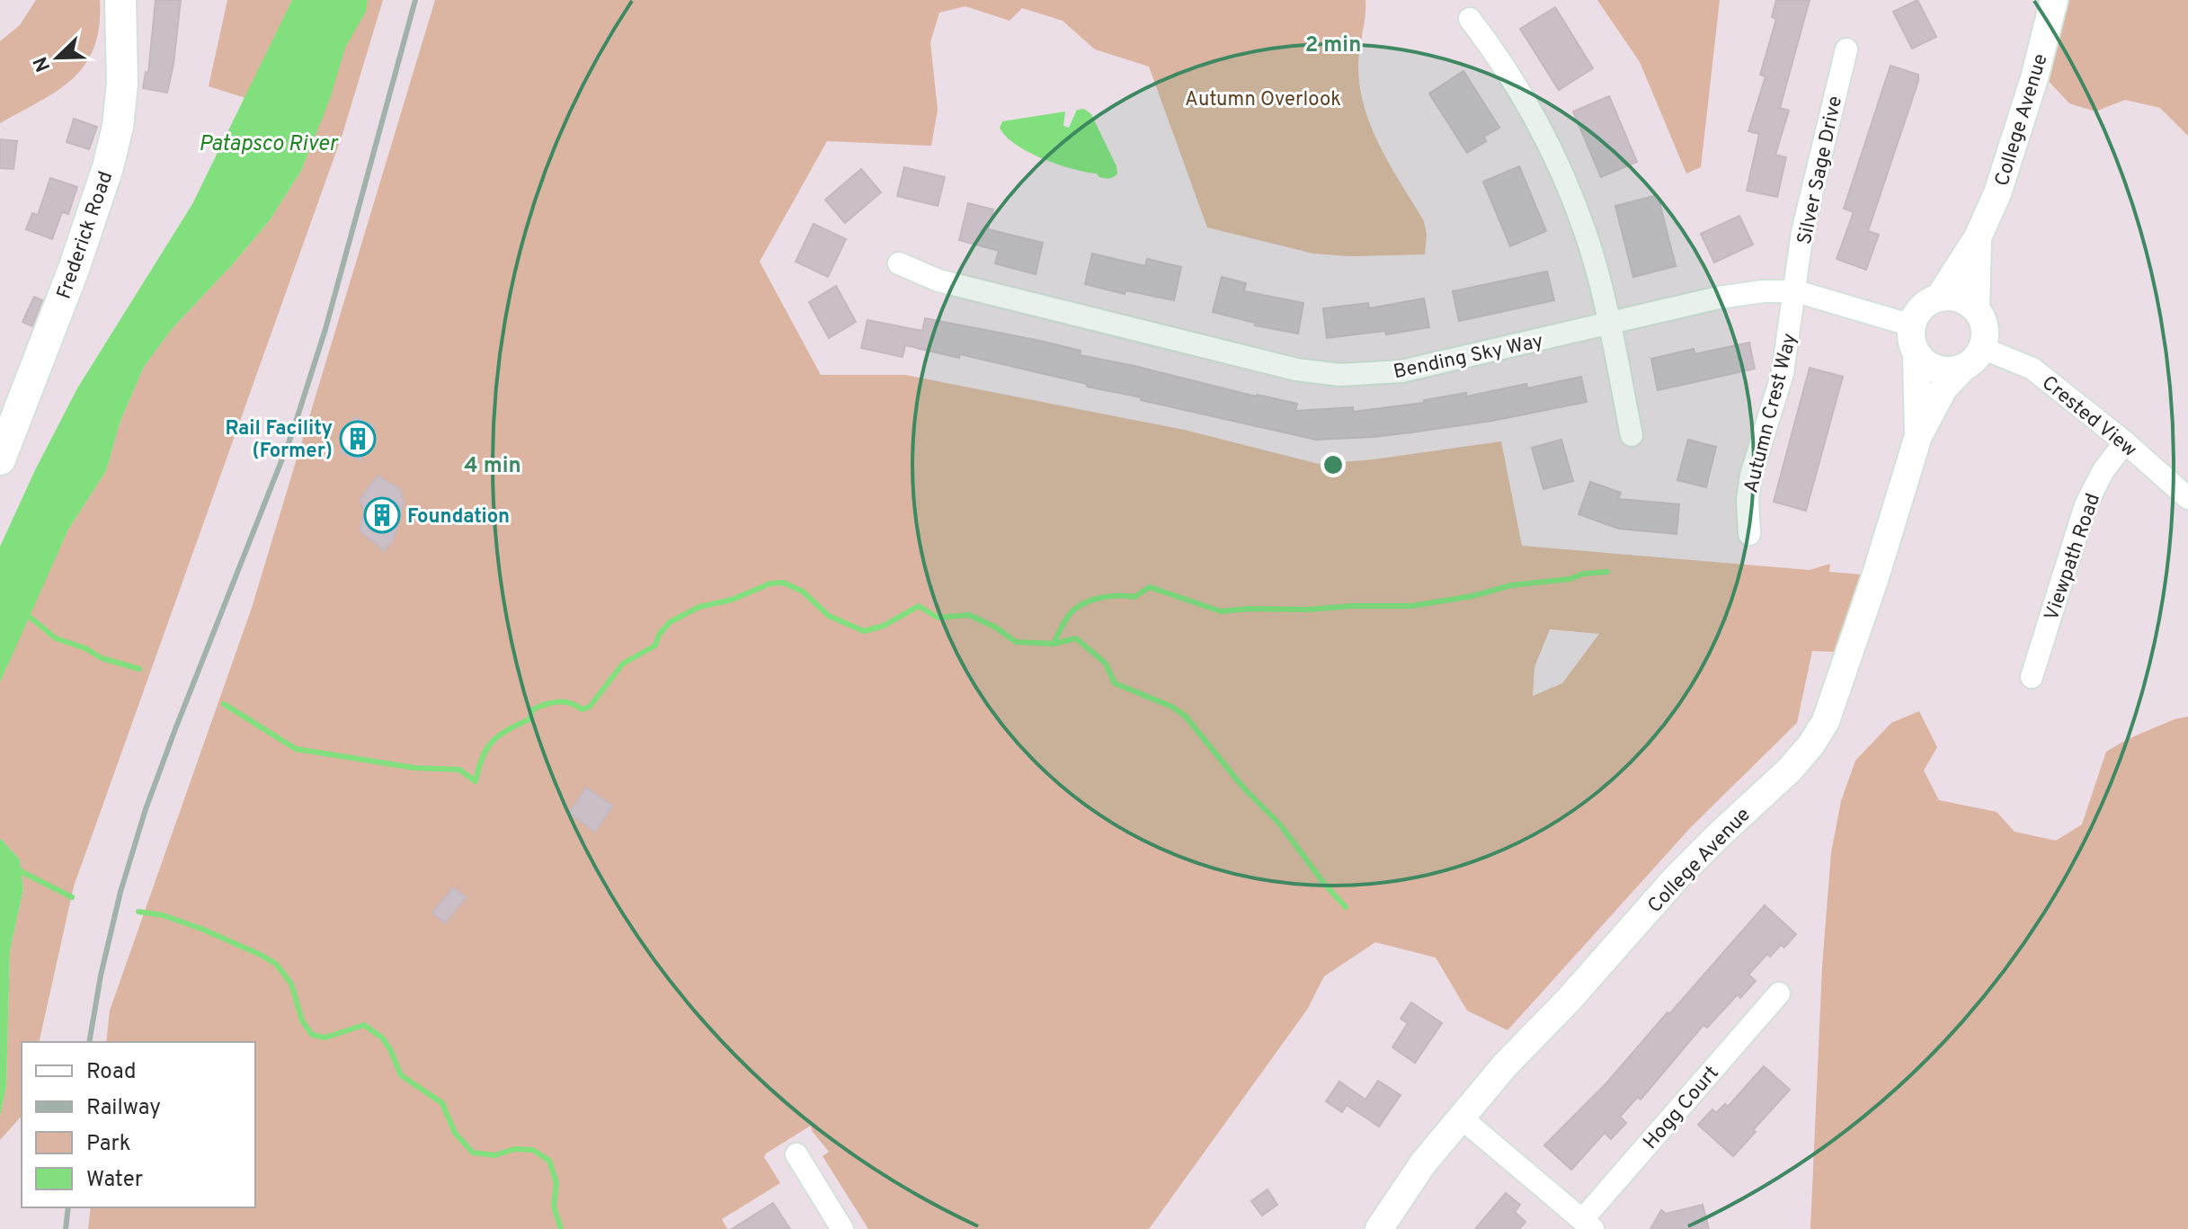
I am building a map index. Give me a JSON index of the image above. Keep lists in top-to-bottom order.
{
  "streets": {
    "main road": ["Frederick Road"],
    "street": [
      "College Avenue",
      "Silver Sage Drive",
      "Bending Sky Way",
      "Autumn Crest Way",
      "Crested View",
      "Viewpath Road",
      "Hogg Court"
    ]
  },
  "crossings": [
    ["College Avenue", "Bending Sky Way"],
    ["College Avenue", "Crested View"],
    ["Silver Sage Drive", "Bending Sky Way"],
    ["Silver Sage Drive", "Autumn Crest Way"],
    ["Bending Sky Way", "Autumn Crest Way"],
    ["Bending Sky Way", "Crested View"],
    ["Crested View", "Viewpath Road"]
  ],
  "water": ["Patapsco River"],
  "parks": ["Autumn Overlook"],
  "places": {
    "building": ["Rail Facility (Former)", "Foundation"]
  },
  "legend": [
    "Road",
    "Railway",
    "Park",
    "Water"
  ],
  "north": "bottom left",
  "rings": ["2 min", "4 min"]
}
